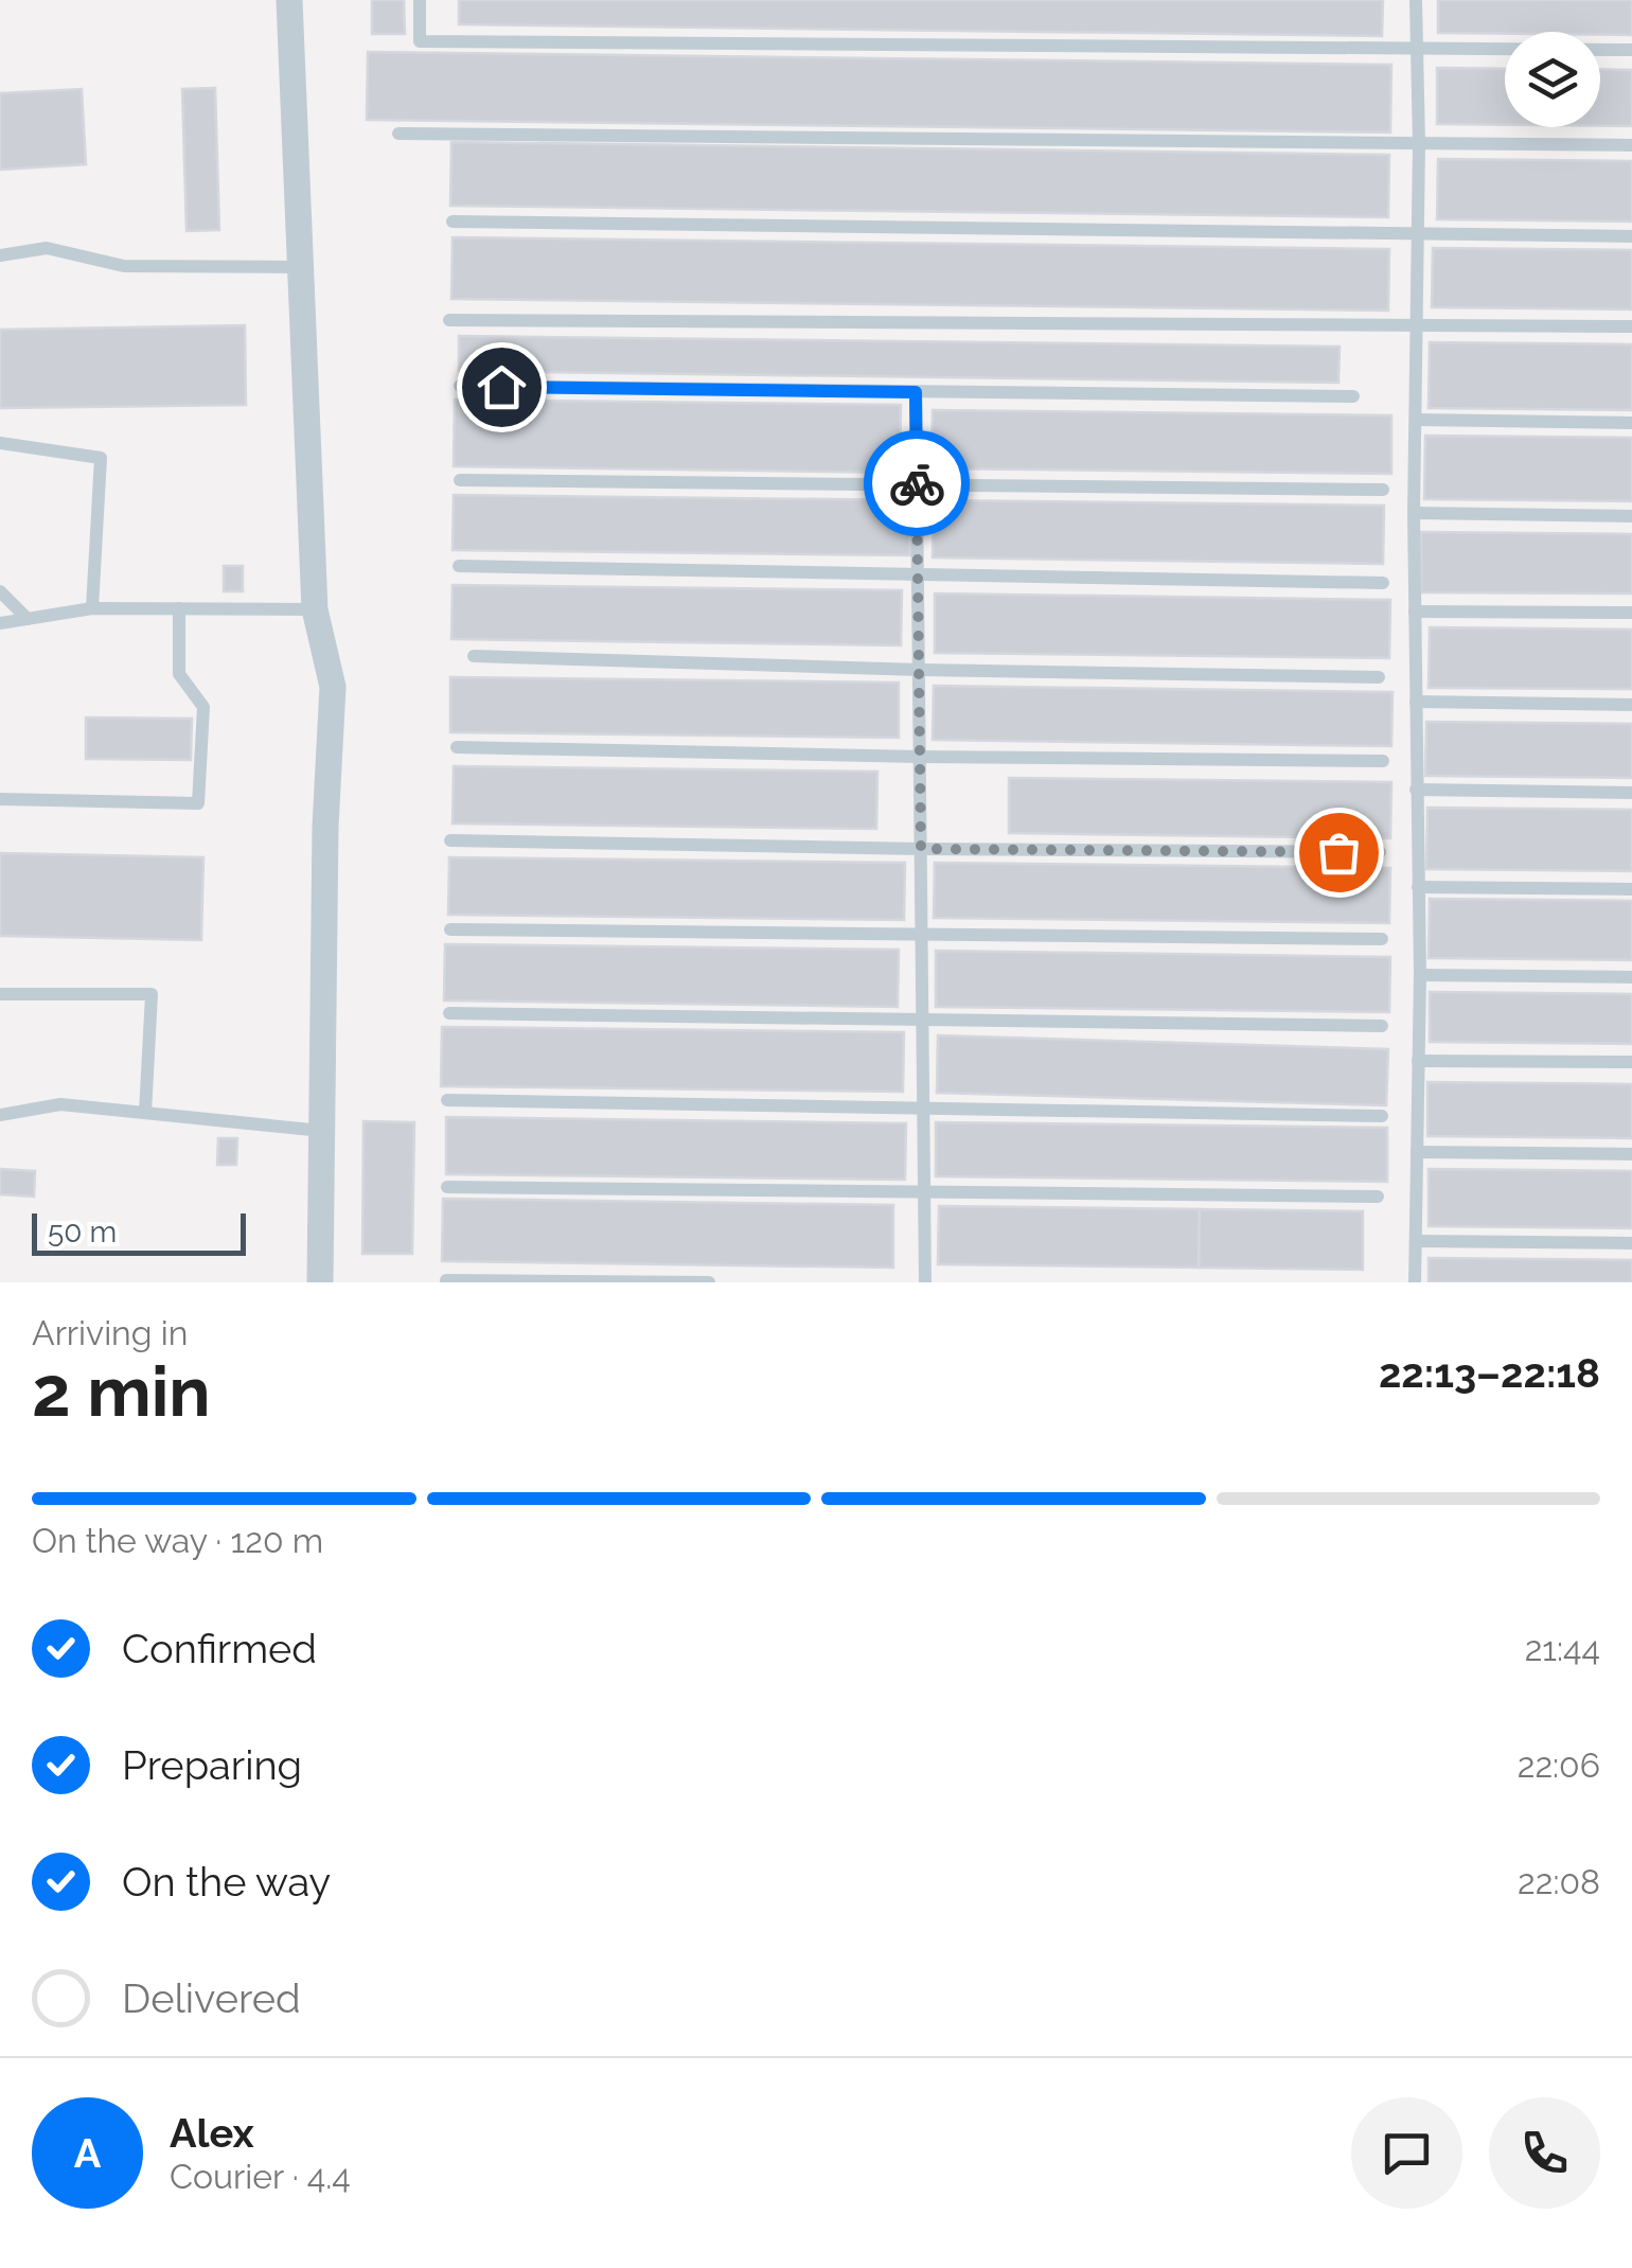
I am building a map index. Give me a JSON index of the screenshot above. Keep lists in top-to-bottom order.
{
  "scale_bar": "50 m",
  "page": {
    "scale": "50 m",
    "heading": ["2 min", "Arriving in", "22:13–22:18"],
    "panel": ["Alex", "Courier · 4.4"],
    "bar": "On the way · 120 m",
    "list": [
      ["Confirmed", "21:44"],
      ["Preparing", "22:06"],
      ["On the way", "22:08"],
      "Delivered"
    ],
    "round": "A"
  }
}
